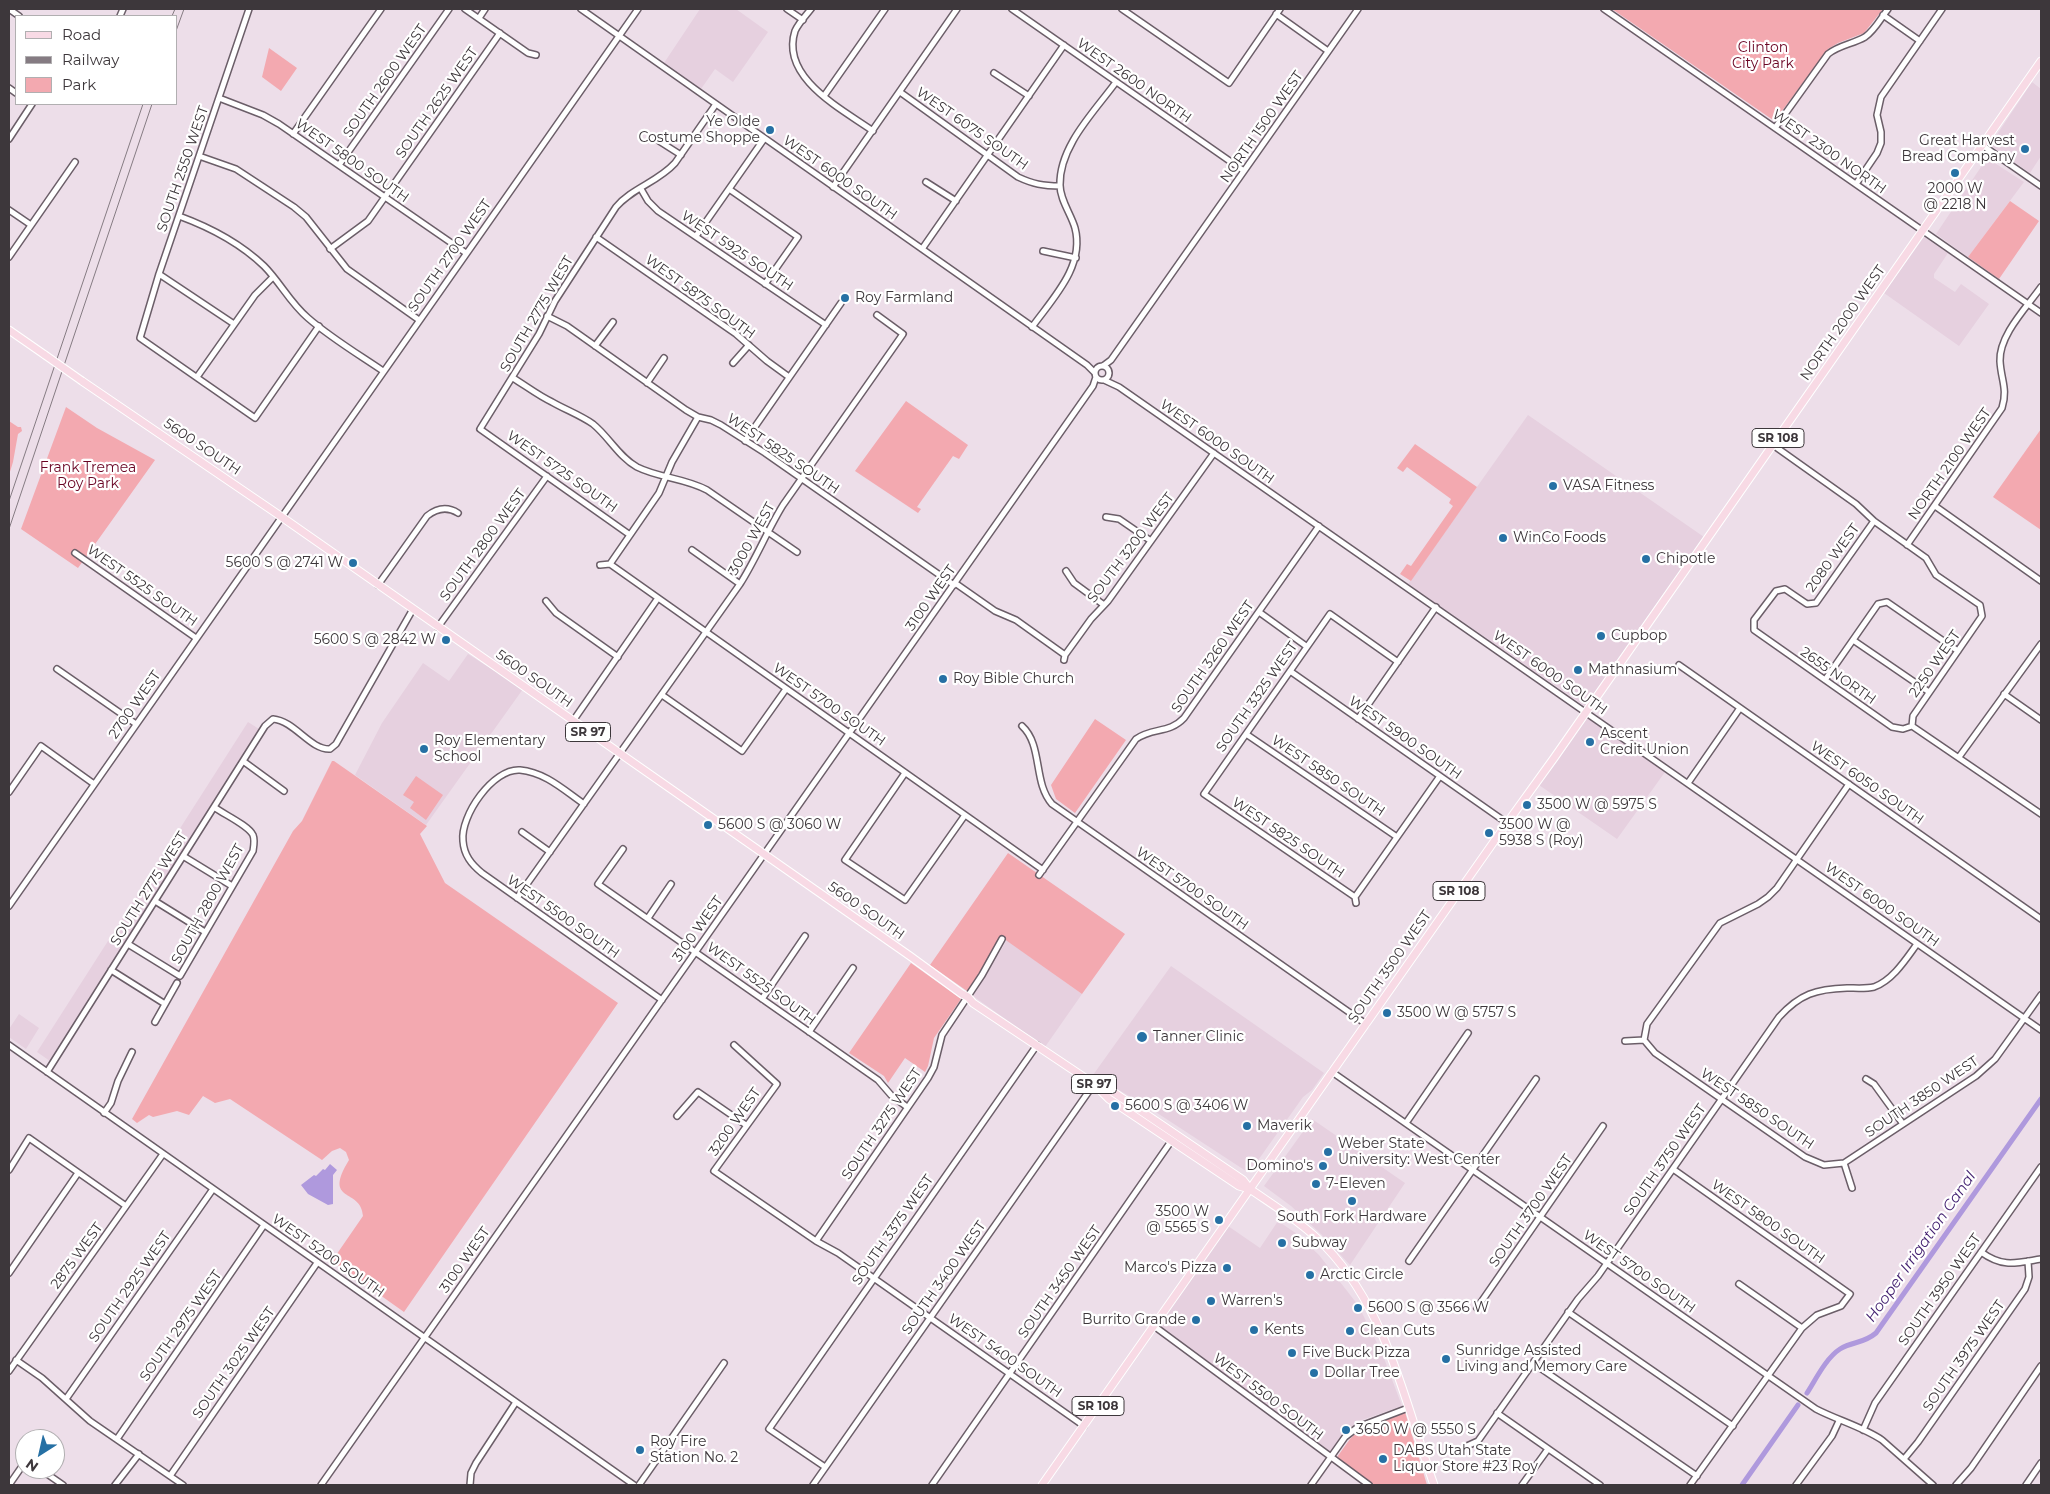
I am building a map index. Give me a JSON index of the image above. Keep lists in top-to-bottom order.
{
  "streets": {
    "main road": [
      "NORTH 2000 WEST",
      "SR 108",
      "5600 SOUTH",
      "SR 97",
      "SOUTH 3500 WEST"
    ],
    "street": [
      "SOUTH 2600 WEST",
      "WEST 2600 NORTH",
      "SOUTH 2625 WEST",
      "NORTH 1500 WEST",
      "WEST 6075 SOUTH",
      "WEST 2300 NORTH",
      "WEST 5800 SOUTH",
      "SOUTH 2550 WEST",
      "WEST 6000 SOUTH",
      "WEST 5925 SOUTH",
      "SOUTH 2700 WEST",
      "WEST 5875 SOUTH",
      "SOUTH 2775 WEST",
      "WEST 5825 SOUTH",
      "NORTH 2100 WEST",
      "WEST 5725 SOUTH",
      "3000 WEST",
      "SOUTH 2800 WEST",
      "SOUTH 3200 WEST",
      "2080 WEST",
      "WEST 5525 SOUTH",
      "3100 WEST",
      "SOUTH 3260 WEST",
      "2250 WEST",
      "2655 NORTH",
      "SOUTH 3325 WEST",
      "2700 WEST",
      "WEST 5700 SOUTH",
      "WEST 5900 SOUTH",
      "WEST 5850 SOUTH",
      "WEST 6050 SOUTH",
      "WEST 5500 SOUTH",
      "SOUTH 3850 WEST",
      "3200 WEST",
      "SOUTH 3275 WEST",
      "SOUTH 3750 WEST",
      "SOUTH 3700 WEST",
      "SOUTH 3375 WEST",
      "2875 WEST",
      "WEST 5200 SOUTH",
      "SOUTH 3400 WEST",
      "SOUTH 3450 WEST",
      "SOUTH 2925 WEST",
      "SOUTH 3950 WEST",
      "SOUTH 2975 WEST",
      "WEST 5400 SOUTH",
      "SOUTH 3975 WEST",
      "SOUTH 3025 WEST"
    ]
  },
  "crossings": [
    ["SOUTH 2600 WEST", "WEST 5800 SOUTH"],
    ["WEST 2600 NORTH", "NORTH 1500 WEST"],
    ["SOUTH 2625 WEST", "WEST 5800 SOUTH"],
    ["WEST 2300 NORTH", "NORTH 2000 WEST"],
    ["WEST 2300 NORTH", "NORTH 2100 WEST"],
    ["WEST 5800 SOUTH", "SOUTH 2550 WEST"],
    ["WEST 5800 SOUTH", "SOUTH 2700 WEST"],
    ["WEST 5800 SOUTH", "SOUTH 3750 WEST"],
    ["WEST 6000 SOUTH", "SOUTH 2700 WEST"],
    ["WEST 6000 SOUTH", "SOUTH 2775 WEST"],
    ["WEST 6000 SOUTH", "SOUTH 3200 WEST"],
    ["WEST 6000 SOUTH", "3100 WEST"],
    ["WEST 6000 SOUTH", "SOUTH 3260 WEST"],
    ["WEST 6000 SOUTH", "SOUTH 3500 WEST"],
    ["WEST 6000 SOUTH", "SOUTH 3850 WEST"],
    ["WEST 6000 SOUTH", "SOUTH 3750 WEST"],
    ["WEST 5925 SOUTH", "SOUTH 2775 WEST"],
    ["SOUTH 2700 WEST", "5600 SOUTH"],
    ["SOUTH 2700 WEST", "2700 WEST"],
    ["WEST 5875 SOUTH", "SOUTH 2775 WEST"],
    ["SOUTH 2775 WEST", "5600 SOUTH"],
    ["SOUTH 2775 WEST", "WEST 5825 SOUTH"],
    ["SOUTH 2775 WEST", "WEST 5725 SOUTH"],
    ["SOUTH 2775 WEST", "SOUTH 2800 WEST"],
    ["SOUTH 2775 WEST", "WEST 5200 SOUTH"],
    ["NORTH 2000 WEST", "SOUTH 3500 WEST"],
    ["SR 108", "WEST 5500 SOUTH"],
    ["SR 108", "SOUTH 3500 WEST"],
    ["SR 108", "WEST 5400 SOUTH"],
    ["5600 SOUTH", "3000 WEST"],
    ["5600 SOUTH", "SOUTH 2800 WEST"],
    ["5600 SOUTH", "3100 WEST"],
    ["5600 SOUTH", "2700 WEST"],
    ["5600 SOUTH", "SR 97"],
    ["5600 SOUTH", "SOUTH 3500 WEST"],
    ["5600 SOUTH", "SOUTH 3275 WEST"],
    ["5600 SOUTH", "SOUTH 3375 WEST"],
    ["5600 SOUTH", "SOUTH 3400 WEST"],
    ["5600 SOUTH", "SOUTH 3450 WEST"],
    ["WEST 5825 SOUTH", "3000 WEST"],
    ["WEST 5825 SOUTH", "SOUTH 3200 WEST"],
    ["WEST 5825 SOUTH", "3100 WEST"],
    ["WEST 5825 SOUTH", "SOUTH 3325 WEST"],
    ["WEST 5825 SOUTH", "WEST 5850 SOUTH"],
    ["NORTH 2100 WEST", "2250 WEST"],
    ["WEST 5725 SOUTH", "SOUTH 2800 WEST"],
    ["3000 WEST", "WEST 5700 SOUTH"],
    ["3000 WEST", "WEST 5500 SOUTH"],
    ["2080 WEST", "2655 NORTH"],
    ["WEST 5525 SOUTH", "3100 WEST"],
    ["WEST 5525 SOUTH", "2700 WEST"],
    ["WEST 5525 SOUTH", "SOUTH 3275 WEST"],
    ["3100 WEST", "WEST 5700 SOUTH"],
    ["3100 WEST", "WEST 5500 SOUTH"],
    ["3100 WEST", "WEST 5200 SOUTH"],
    ["SOUTH 3260 WEST", "WEST 5700 SOUTH"],
    ["2250 WEST", "2655 NORTH"],
    ["SOUTH 3325 WEST", "WEST 5900 SOUTH"],
    ["SOUTH 3325 WEST", "WEST 5850 SOUTH"],
    ["WEST 5700 SOUTH", "SOUTH 3500 WEST"],
    ["WEST 5700 SOUTH", "SOUTH 3750 WEST"],
    ["WEST 5700 SOUTH", "SOUTH 3700 WEST"],
    ["WEST 5700 SOUTH", "SOUTH 3950 WEST"],
    ["WEST 5700 SOUTH", "SOUTH 3975 WEST"],
    ["SR 97", "SOUTH 3500 WEST"],
    ["WEST 5900 SOUTH", "SOUTH 3500 WEST"],
    ["WEST 5850 SOUTH", "SOUTH 3850 WEST"],
    ["WEST 5850 SOUTH", "SOUTH 3750 WEST"],
    ["WEST 5500 SOUTH", "SOUTH 3500 WEST"],
    ["3200 WEST", "WEST 5400 SOUTH"],
    ["SOUTH 3275 WEST", "WEST 5400 SOUTH"],
    ["SOUTH 3375 WEST", "SOUTH 3400 WEST"],
    ["SOUTH 3375 WEST", "WEST 5400 SOUTH"],
    ["2875 WEST", "WEST 5200 SOUTH"],
    ["WEST 5200 SOUTH", "SOUTH 2925 WEST"],
    ["WEST 5200 SOUTH", "SOUTH 2975 WEST"],
    ["WEST 5200 SOUTH", "SOUTH 3025 WEST"],
    ["SOUTH 3400 WEST", "WEST 5400 SOUTH"],
    ["SOUTH 3450 WEST", "WEST 5400 SOUTH"]
  ],
  "water": ["Hooper Irrigation Canal"],
  "parks": ["Clinton City Park", "Frank Tremea Roy Park"],
  "places": [
    "Ye Olde Costume Shoppe",
    "Great Harvest Bread Company",
    "2000 W @ 2218 N",
    "Roy Farmland",
    "VASA Fitness",
    "WinCo Foods",
    "Chipotle",
    "5600 S @ 2741 W",
    "Cupbop",
    "5600 S @ 2842 W",
    "Mathnasium",
    "Roy Bible Church",
    "Ascent Credit Union",
    "Roy Elementary School",
    "3500 W @ 5975 S",
    "5600 S @ 3060 W",
    "3500 W @ 5938 S (Roy)",
    "3500 W @ 5757 S",
    "Tanner Clinic",
    "5600 S @ 3406 W",
    "Maverik",
    "Weber State University: West Center",
    "Domino's",
    "7-Eleven",
    "South Fork Hardware",
    "3500 W @ 5565 S",
    "Subway",
    "Marco's Pizza",
    "Arctic Circle",
    "Warren's",
    "5600 S @ 3566 W",
    "Burrito Grande",
    "Kents",
    "Clean Cuts",
    "Five Buck Pizza",
    "Sunridge Assisted Living and Memory Care",
    "Dollar Tree",
    "3650 W @ 5550 S",
    "Roy Fire Station No. 2",
    "DABS Utah State Liquor Store #23 Roy"
  ],
  "legend": ["Road", "Railway", "Park"],
  "north": "bottom left"
}
